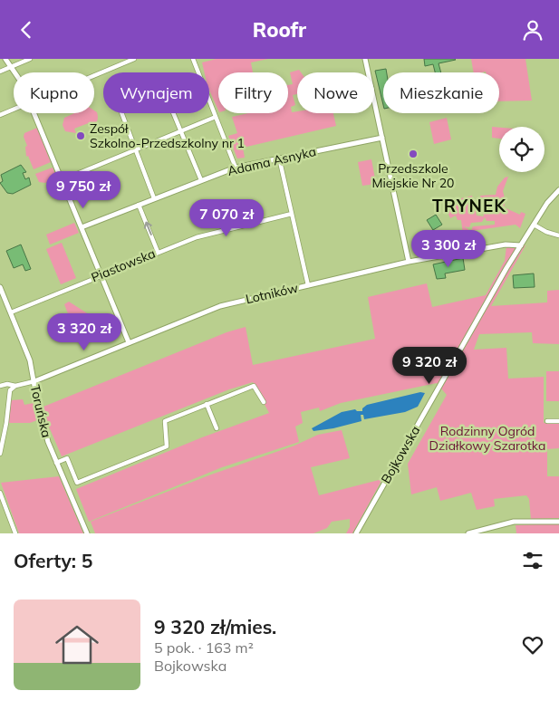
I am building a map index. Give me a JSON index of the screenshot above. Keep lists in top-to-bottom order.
{
  "streets": {
    "street": [
      "Adama Asnyka",
      "Piastowska",
      "Lotników",
      "Toruńska",
      "Bojkowska"
    ]
  },
  "crossings": [
    ["Piastowska", "Toruńska"],
    ["Lotników", "Toruńska"],
    ["Lotników", "Bojkowska"]
  ],
  "districts": ["TRYNEK"],
  "parks": ["Rodzinny Ogród Działkowy Szarotka"],
  "places": ["Zespół Szkolno-Przedszkolny nr 1", "Przedszkole Miejskie Nr 20"],
  "page": {
    "header": "Roofr",
    "chip": [
      "Kupno",
      "Wynajem",
      "Filtry",
      "Nowe",
      "Mieszkanie"
    ],
    "price": [
      "9 750 zł",
      "7 070 zł",
      "3 300 zł",
      "3 320 zł",
      "9 320 zł"
    ],
    "heading": "Oferty: 5",
    "list": [
      {
        "name": "9 320 zł/mies.",
        "note": "5 pok. · 163 m² · Bojkowska"
      }
    ]
  }
}
